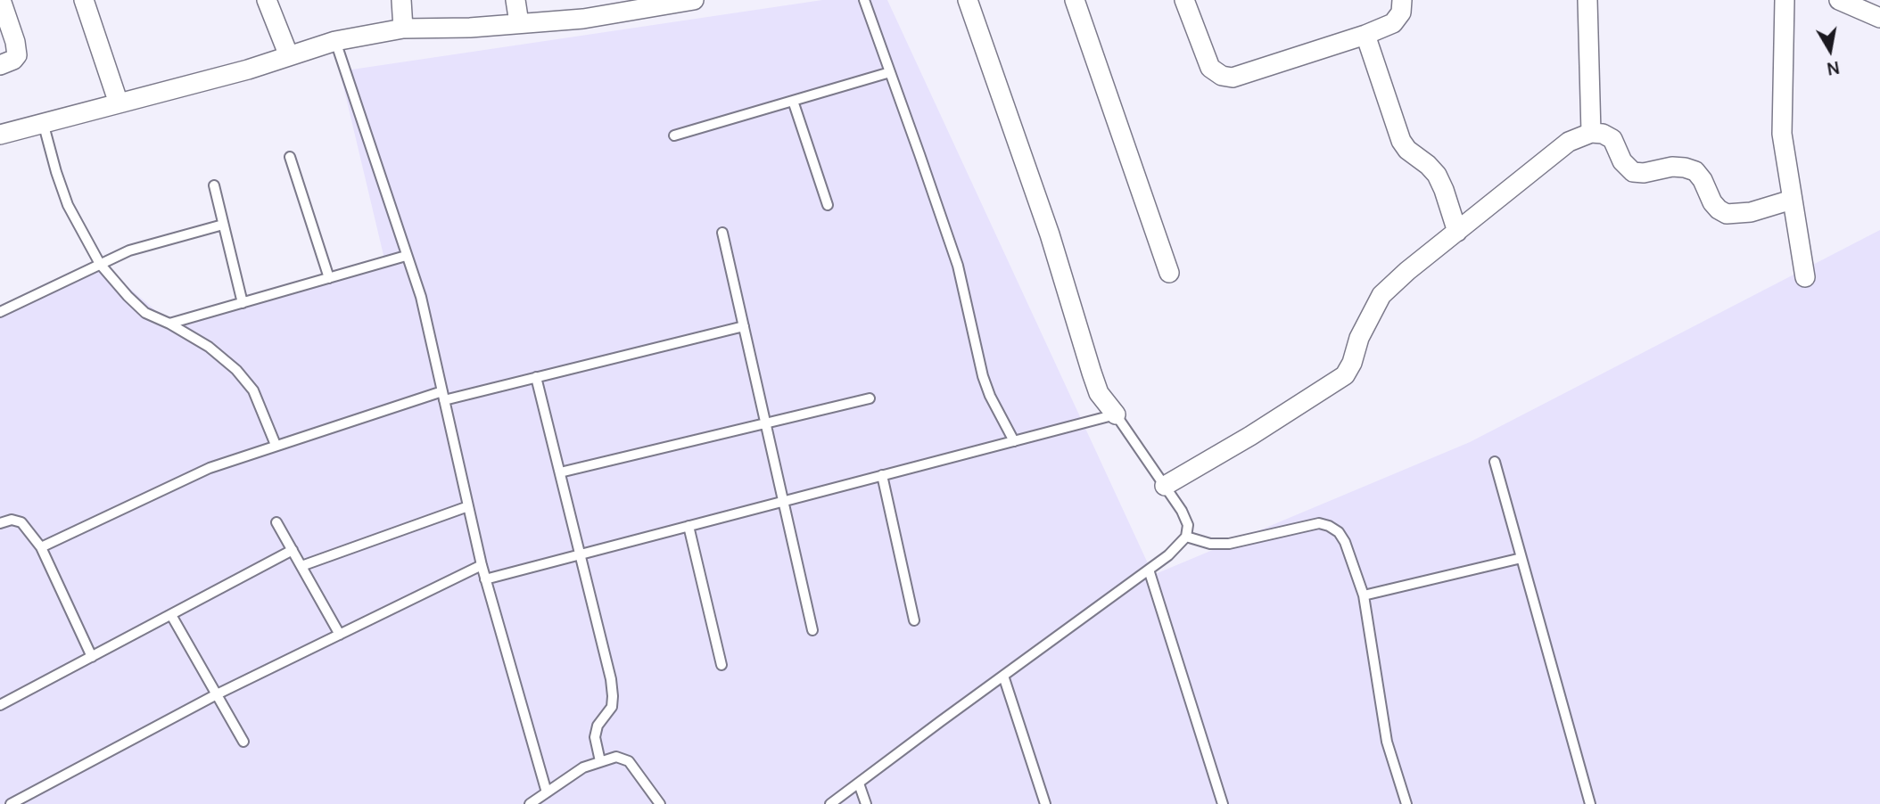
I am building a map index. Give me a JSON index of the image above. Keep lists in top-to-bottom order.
{
  "north": "bottom"
}
